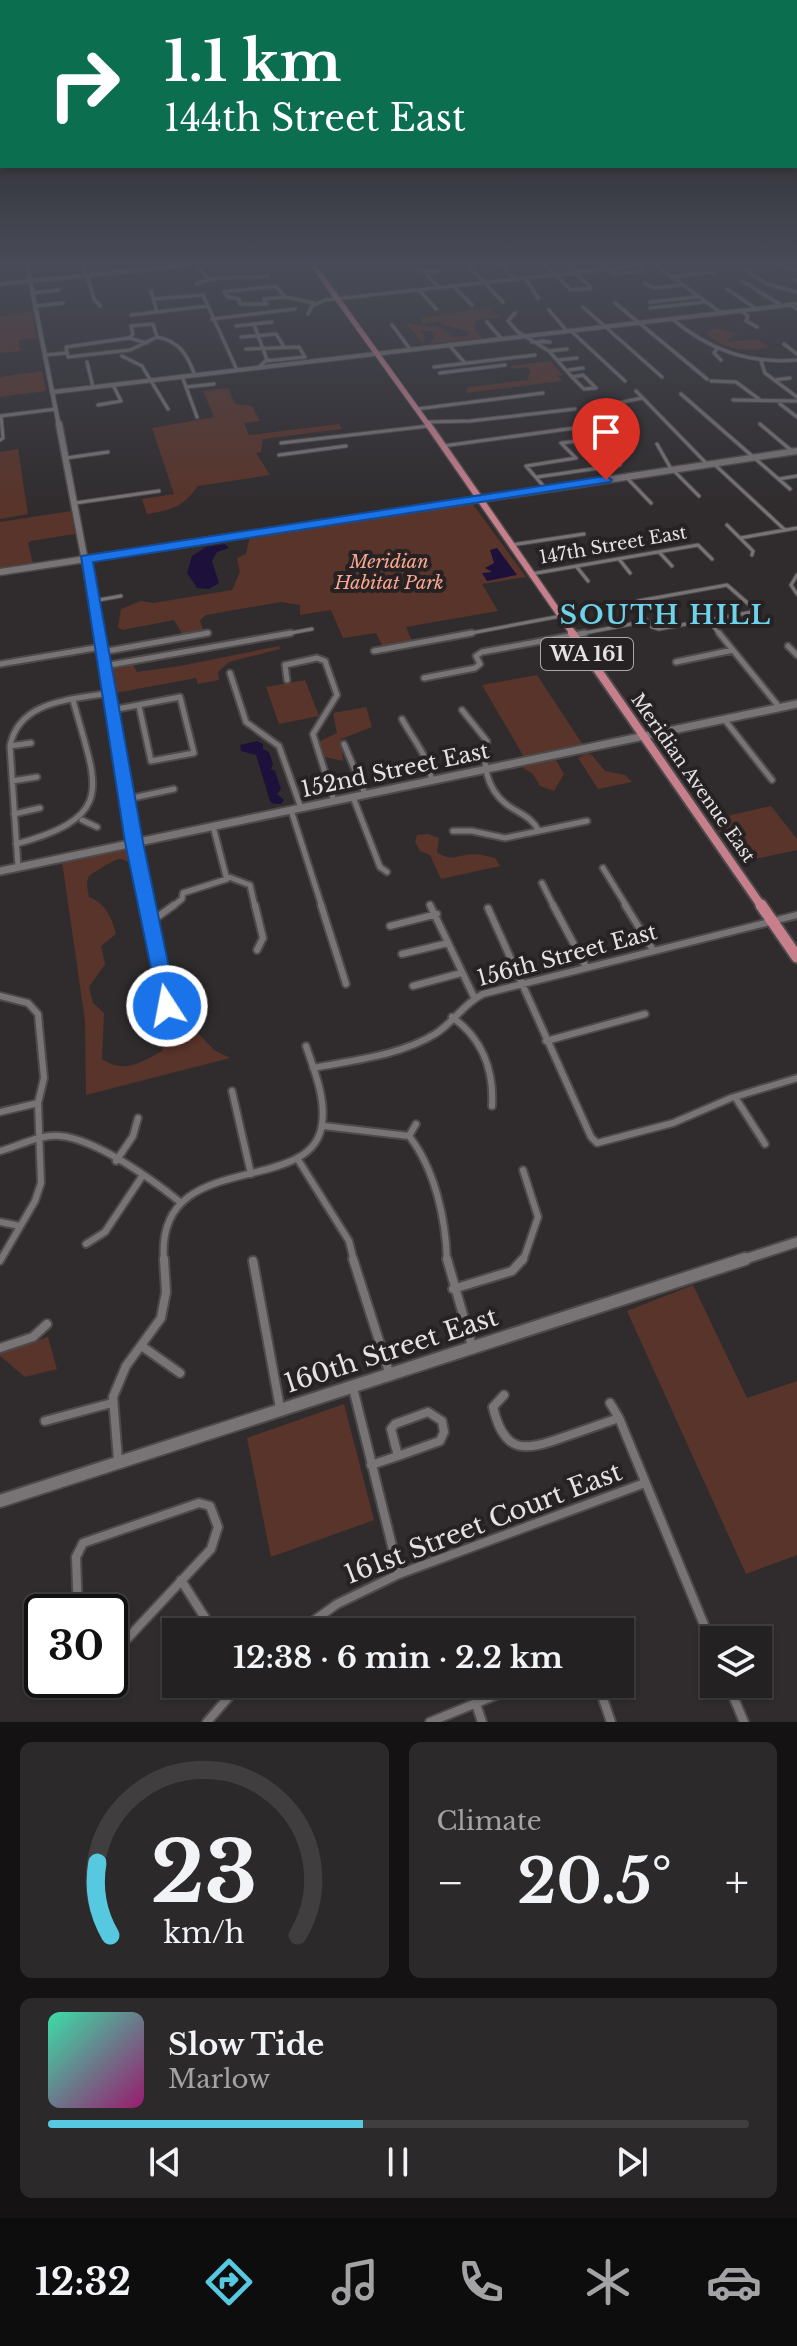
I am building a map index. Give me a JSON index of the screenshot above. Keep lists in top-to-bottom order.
{
  "streets": {
    "main road": ["WA 161", "Meridian Avenue East"],
    "street": [
      "147th Street East",
      "152nd Street East",
      "156th Street East",
      "160th Street East",
      "161st Street Court East"
    ]
  },
  "crossings": [
    ["147th Street East", "Meridian Avenue East"],
    ["152nd Street East", "Meridian Avenue East"],
    ["Meridian Avenue East", "156th Street East"]
  ],
  "districts": ["SOUTH HILL"],
  "parks": ["Meridian Habitat Park"],
  "page": {
    "turn": ["1.1 km", "144th Street East"],
    "limit": "30",
    "trip": "12:38 · 6 min · 2.2 km",
    "tile": "Climate",
    "heat": ["−", "20.5°", "+"],
    "song": ["Slow Tide", "Marlow"],
    "tabs": "12:32",
    "gauge": ["23", "km/h"]
  }
}
